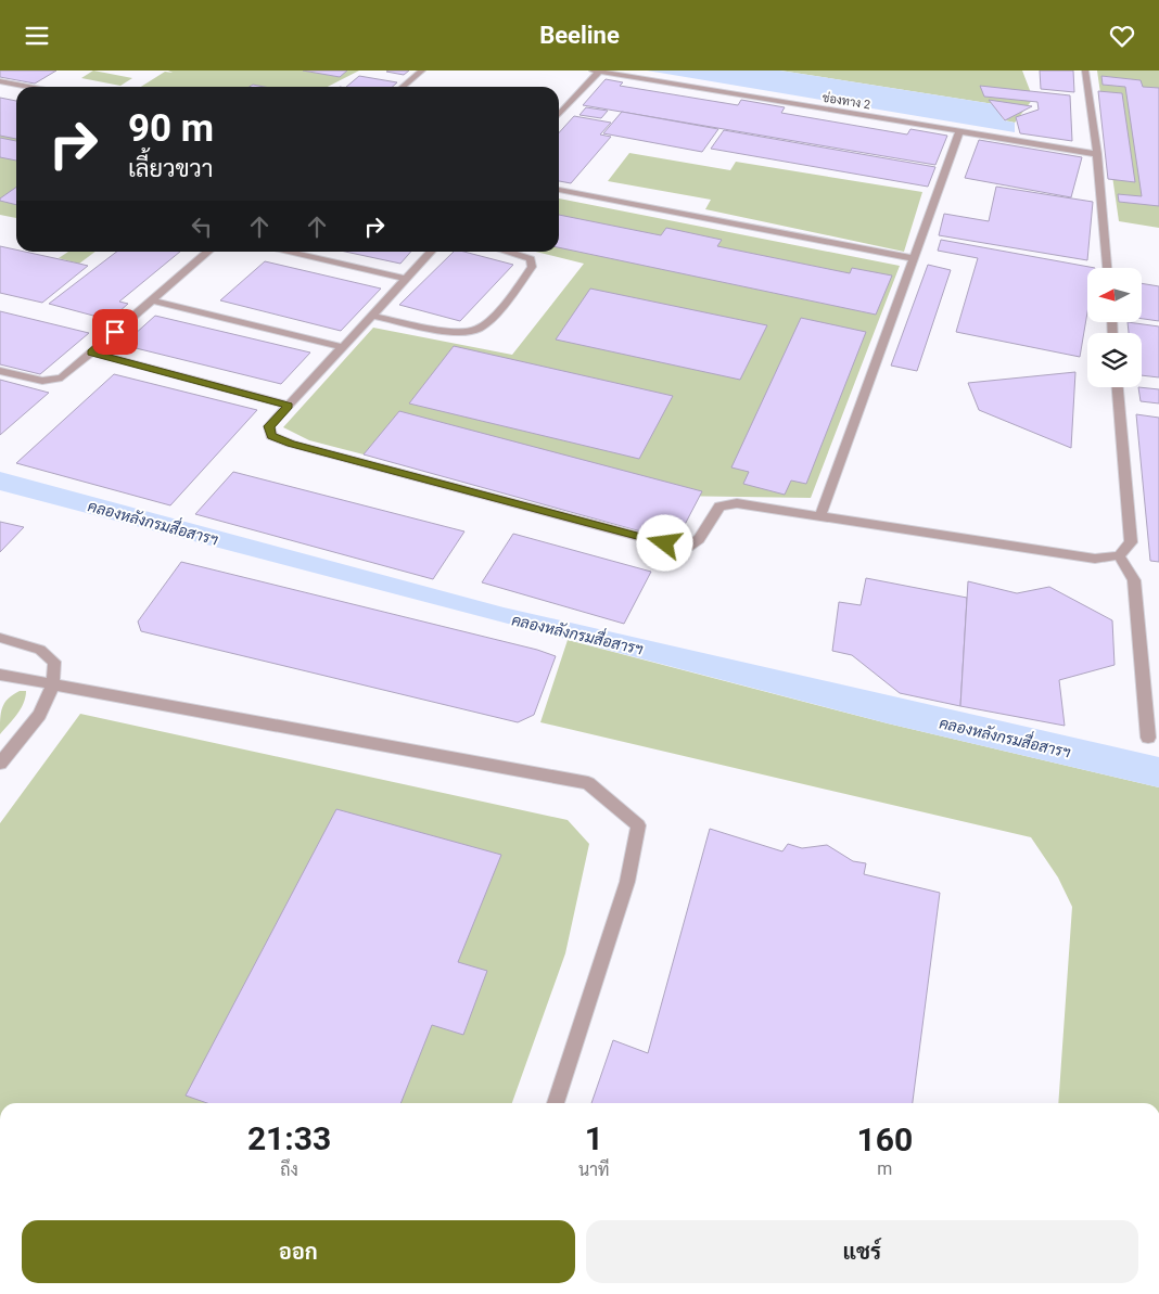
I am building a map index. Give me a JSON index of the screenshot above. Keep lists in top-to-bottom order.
{
  "streets": {
    "street": ["ช่องทาง 2"]
  },
  "water": ["คลองหลังกรมสื่อสารฯ"],
  "north": "left",
  "page": {
    "header": "Beeline",
    "turn": ["90 m", "เลี้ยวขวา"],
    "eta": [
      "21:33",
      "ถึง",
      "1",
      "นาที",
      "160",
      "m"
    ],
    "buttons": ["ออก", "แชร์"]
  }
}
